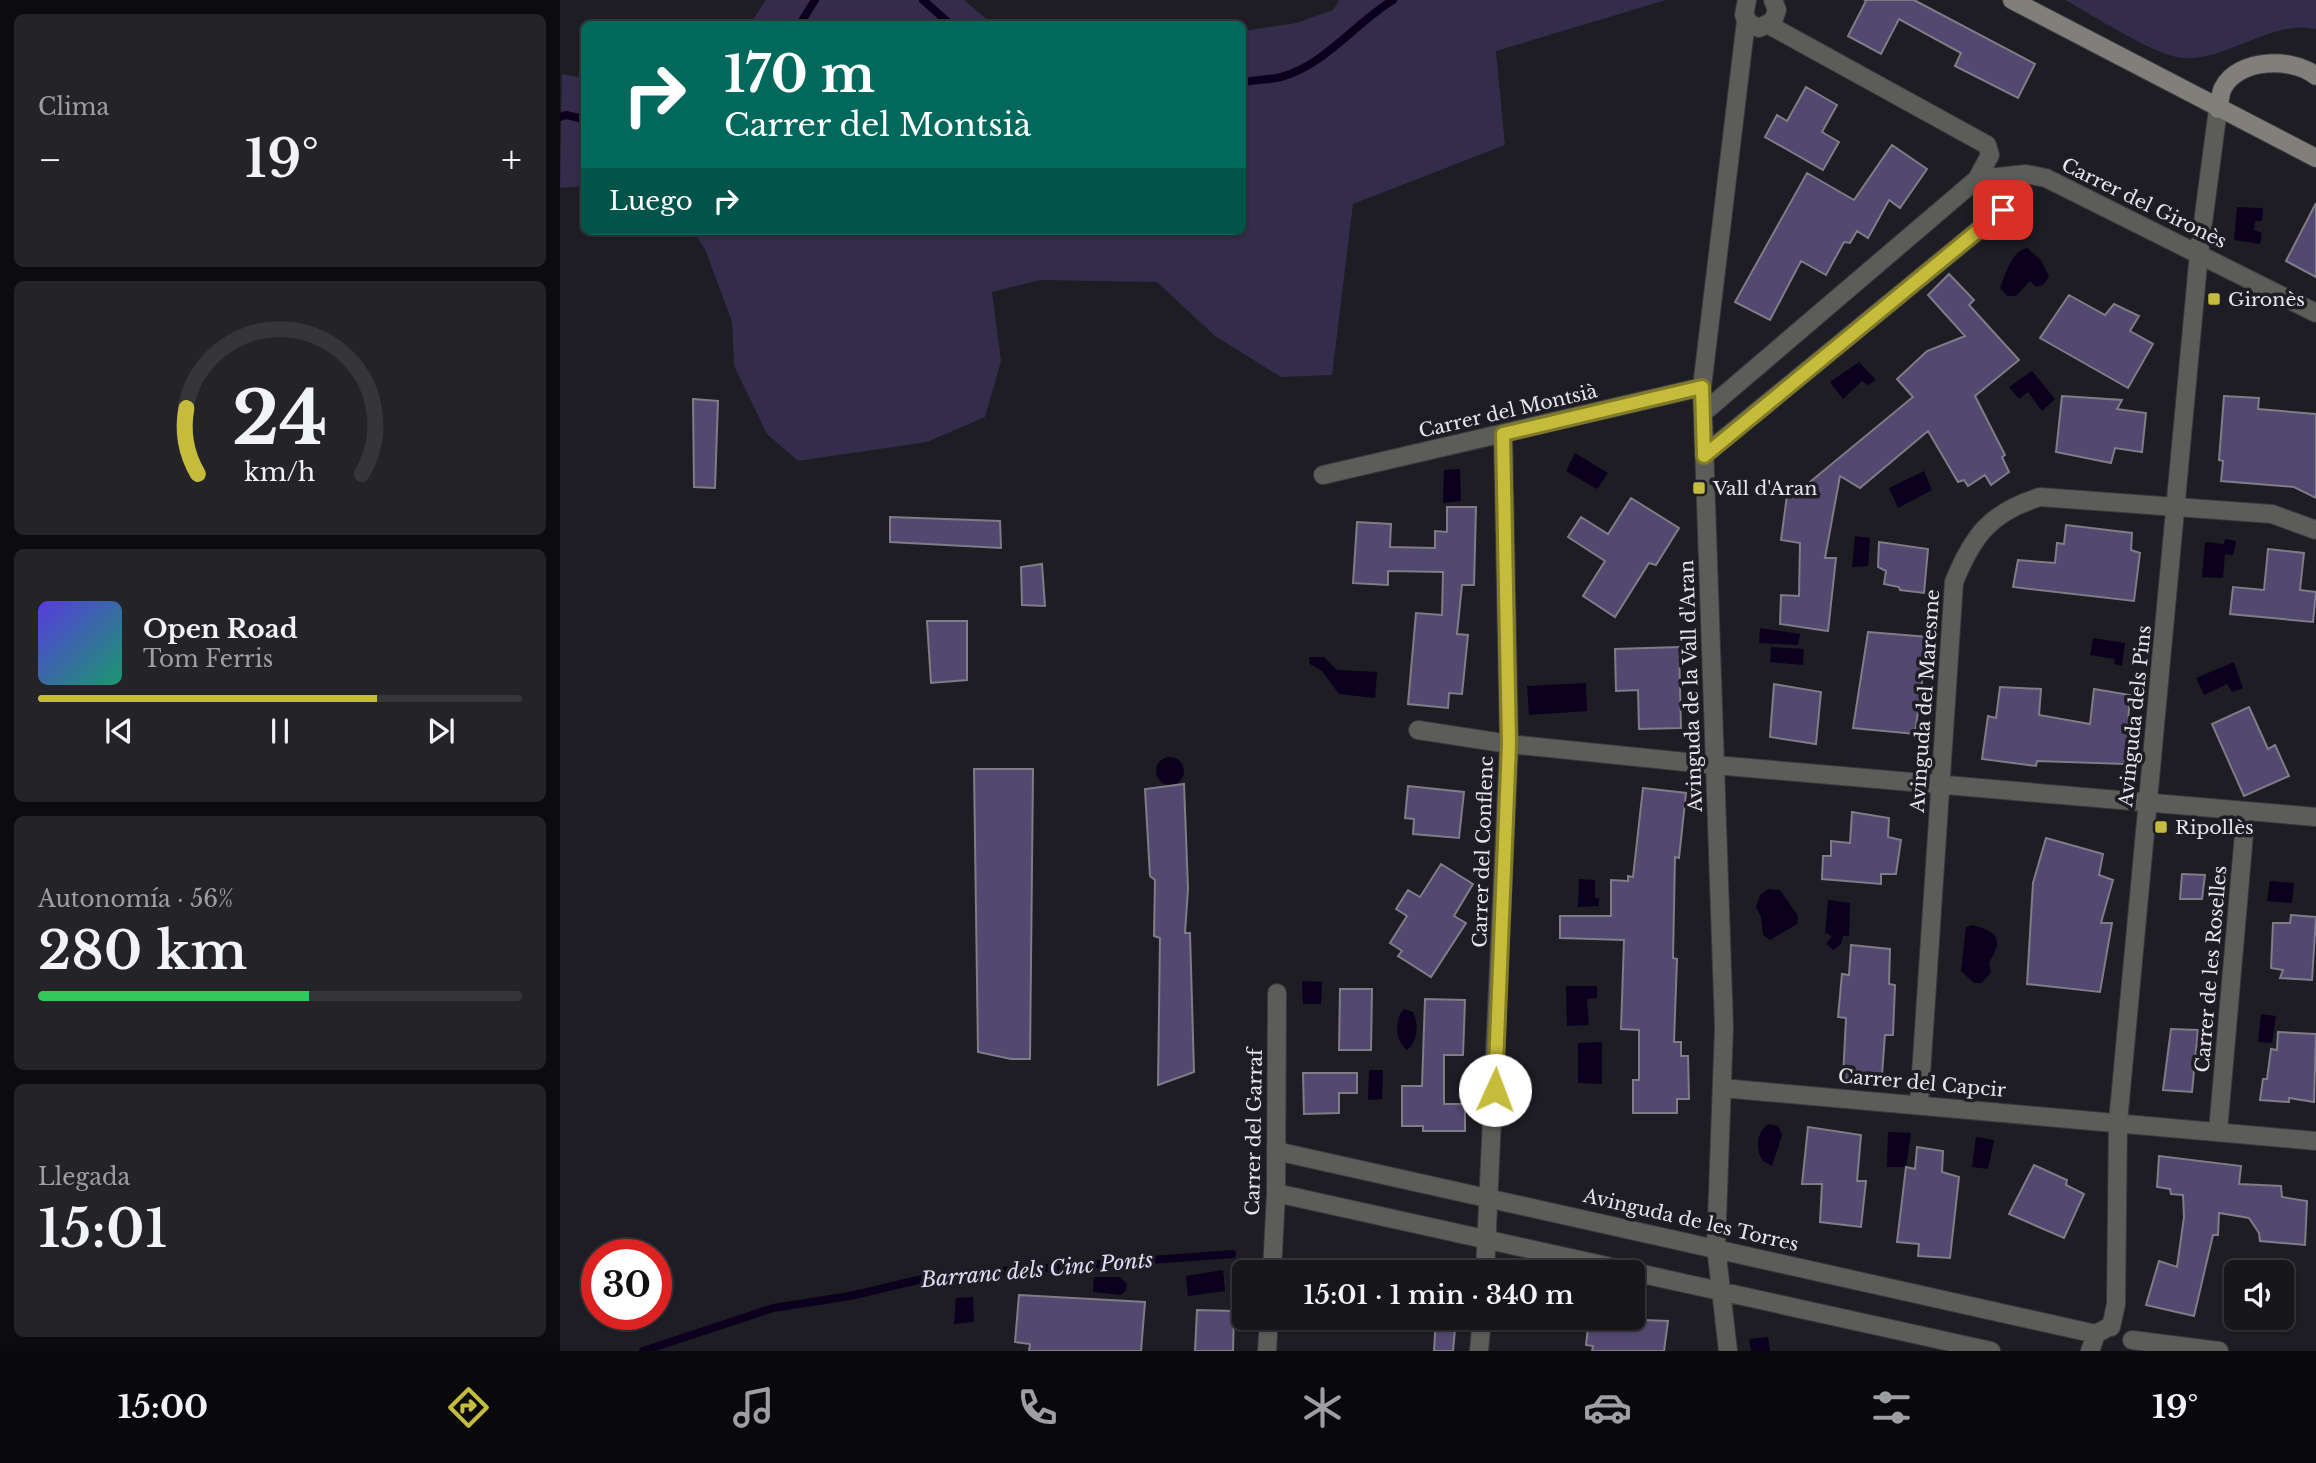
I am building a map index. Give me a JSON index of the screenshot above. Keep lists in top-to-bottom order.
{
  "streets": {
    "street": [
      "Carrer del Gironès",
      "Carrer del Montsià",
      "Avinguda de la Vall d'Aran",
      "Avinguda del Maresme",
      "Avinguda dels Pins",
      "Carrer del Conflenc",
      "Carrer de les Roselles",
      "Carrer del Capcir",
      "Carrer del Garraf",
      "Avinguda de les Torres"
    ]
  },
  "crossings": [
    ["Carrer del Gironès", "Avinguda dels Pins"],
    ["Carrer del Montsià", "Avinguda de la Vall d'Aran"],
    ["Carrer del Montsià", "Carrer del Conflenc"],
    ["Avinguda de la Vall d'Aran", "Carrer del Capcir"],
    ["Avinguda de la Vall d'Aran", "Avinguda de les Torres"],
    ["Avinguda del Maresme", "Avinguda dels Pins"],
    ["Avinguda del Maresme", "Carrer del Capcir"],
    ["Avinguda dels Pins", "Carrer del Capcir"],
    ["Avinguda dels Pins", "Avinguda de les Torres"],
    ["Carrer del Conflenc", "Avinguda de les Torres"],
    ["Carrer del Garraf", "Avinguda de les Torres"]
  ],
  "water": ["Barranc dels Cinc Ponts"],
  "places": {
    "transit": ["Gironès", "Vall d'Aran", "Ripollès"]
  },
  "page": {
    "tile": [
      "Clima",
      ["Autonomía · 56%", "280 km"],
      ["Llegada", "15:01"]
    ],
    "turn": ["170 m", "Carrer del Montsià"],
    "heat": ["−", "19°", "+"],
    "then": "Luego",
    "song": ["Open Road", "Tom Ferris"],
    "limit": "30",
    "trip": "15:01 · 1 min · 340 m",
    "tabs": ["15:00", "19°"],
    "gauge": ["24", "km/h"]
  }
}
